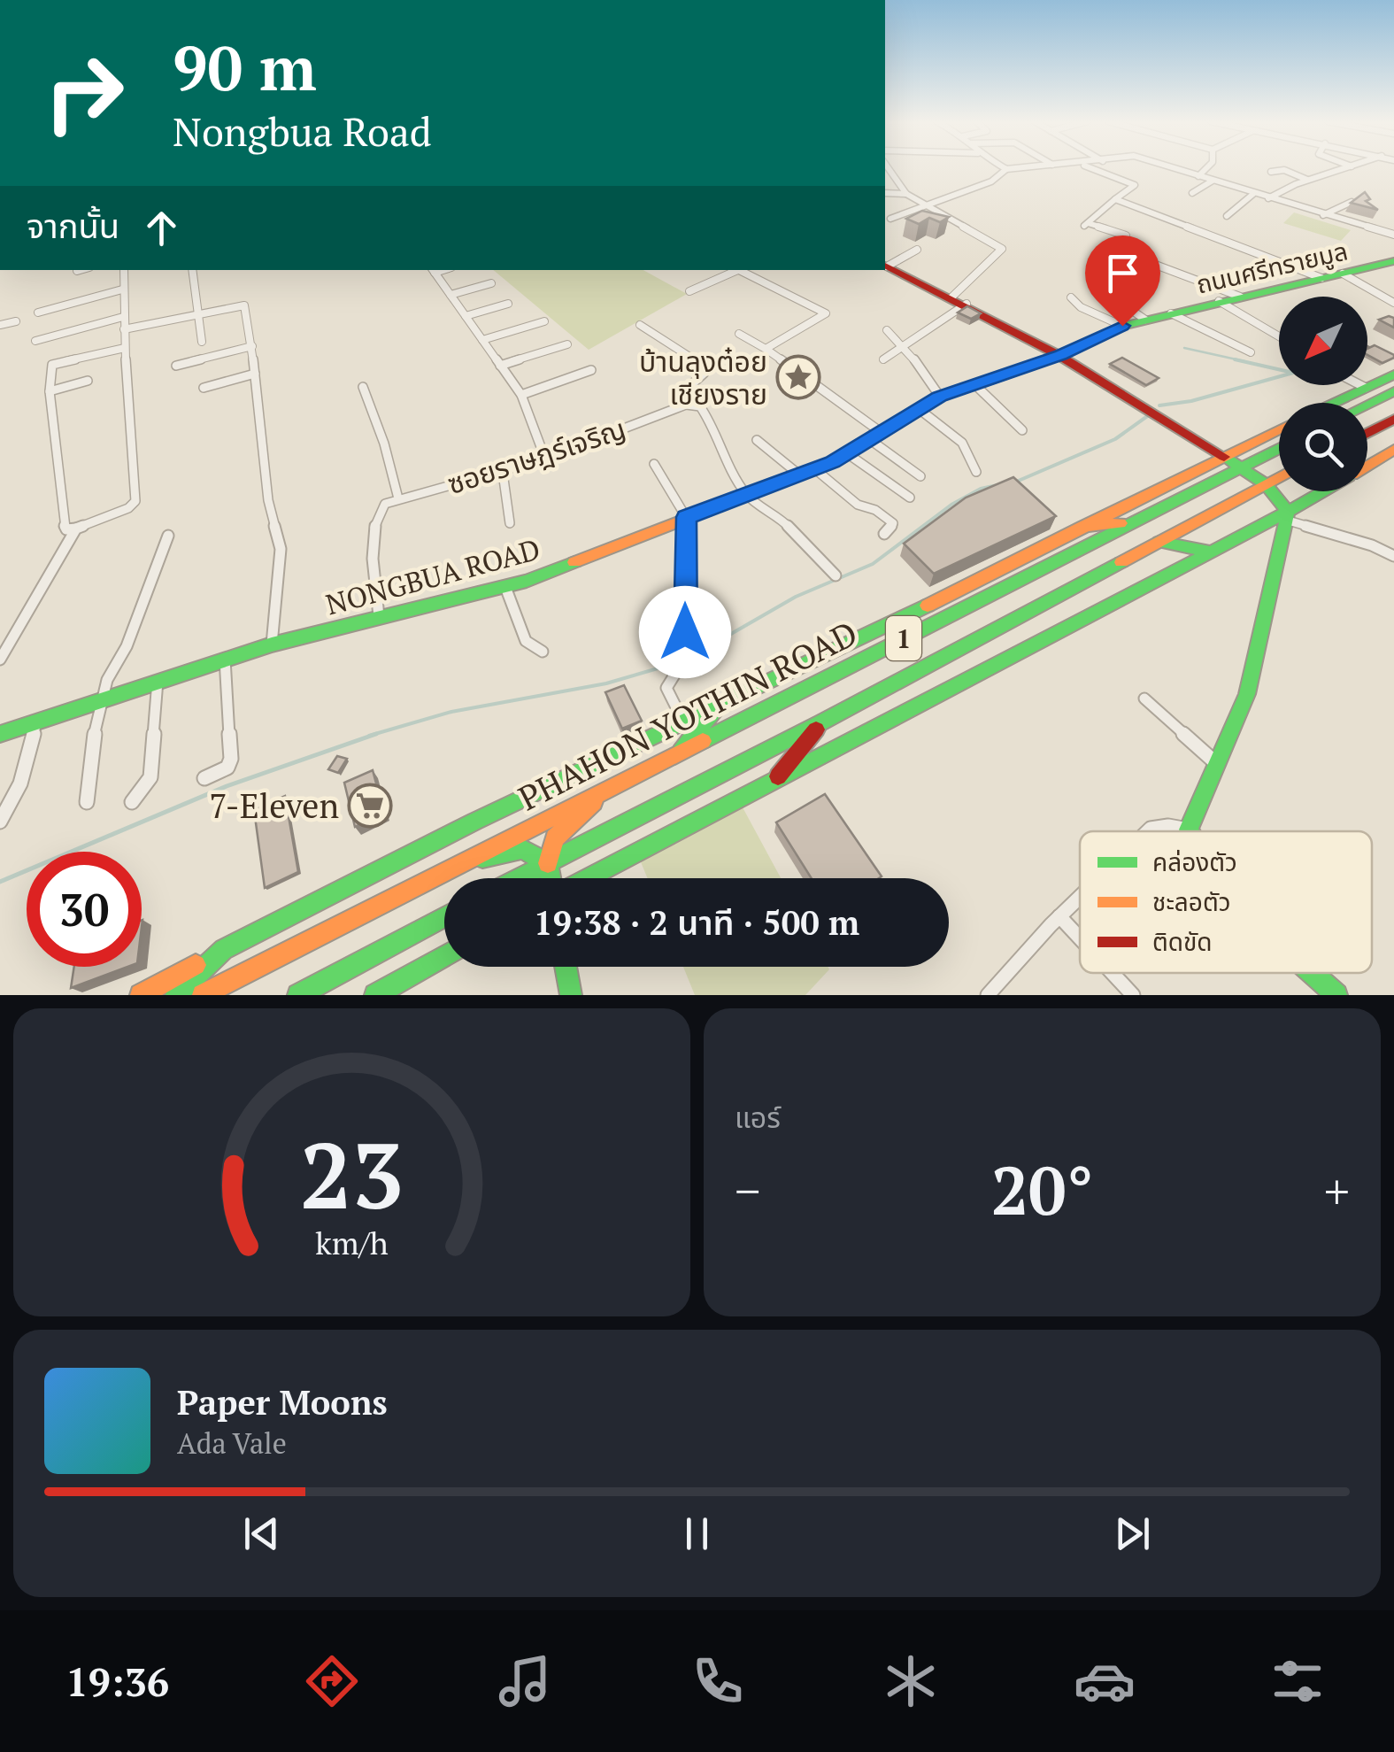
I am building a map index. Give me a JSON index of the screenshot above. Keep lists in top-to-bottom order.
{
  "streets": {
    "main road": [
      "ถนนศรีทรายมูล",
      "NONGBUA ROAD",
      "1",
      "PHAHON YOTHIN ROAD"
    ],
    "street": ["ซอยราษฎร์เจริญ"]
  },
  "crossings": [
    ["ถนนศรีทรายมูล", "NONGBUA ROAD"]
  ],
  "places": {
    "place": ["บ้านลุงต๋อย เชียงราย"],
    "supermarket": ["7-Eleven"]
  },
  "legend": ["คล่องตัว", "ชะลอตัว", "ติดขัด"],
  "north": "bottom left",
  "page": {
    "turn": ["90 m", "Nongbua Road"],
    "then": "จากนั้น",
    "limit": "30",
    "trip": "19:38 · 2 นาที · 500 m",
    "tile": "แอร์",
    "heat": ["−", "20°", "+"],
    "song": ["Paper Moons", "Ada Vale"],
    "tabs": "19:36",
    "gauge": ["23", "km/h"]
  }
}
